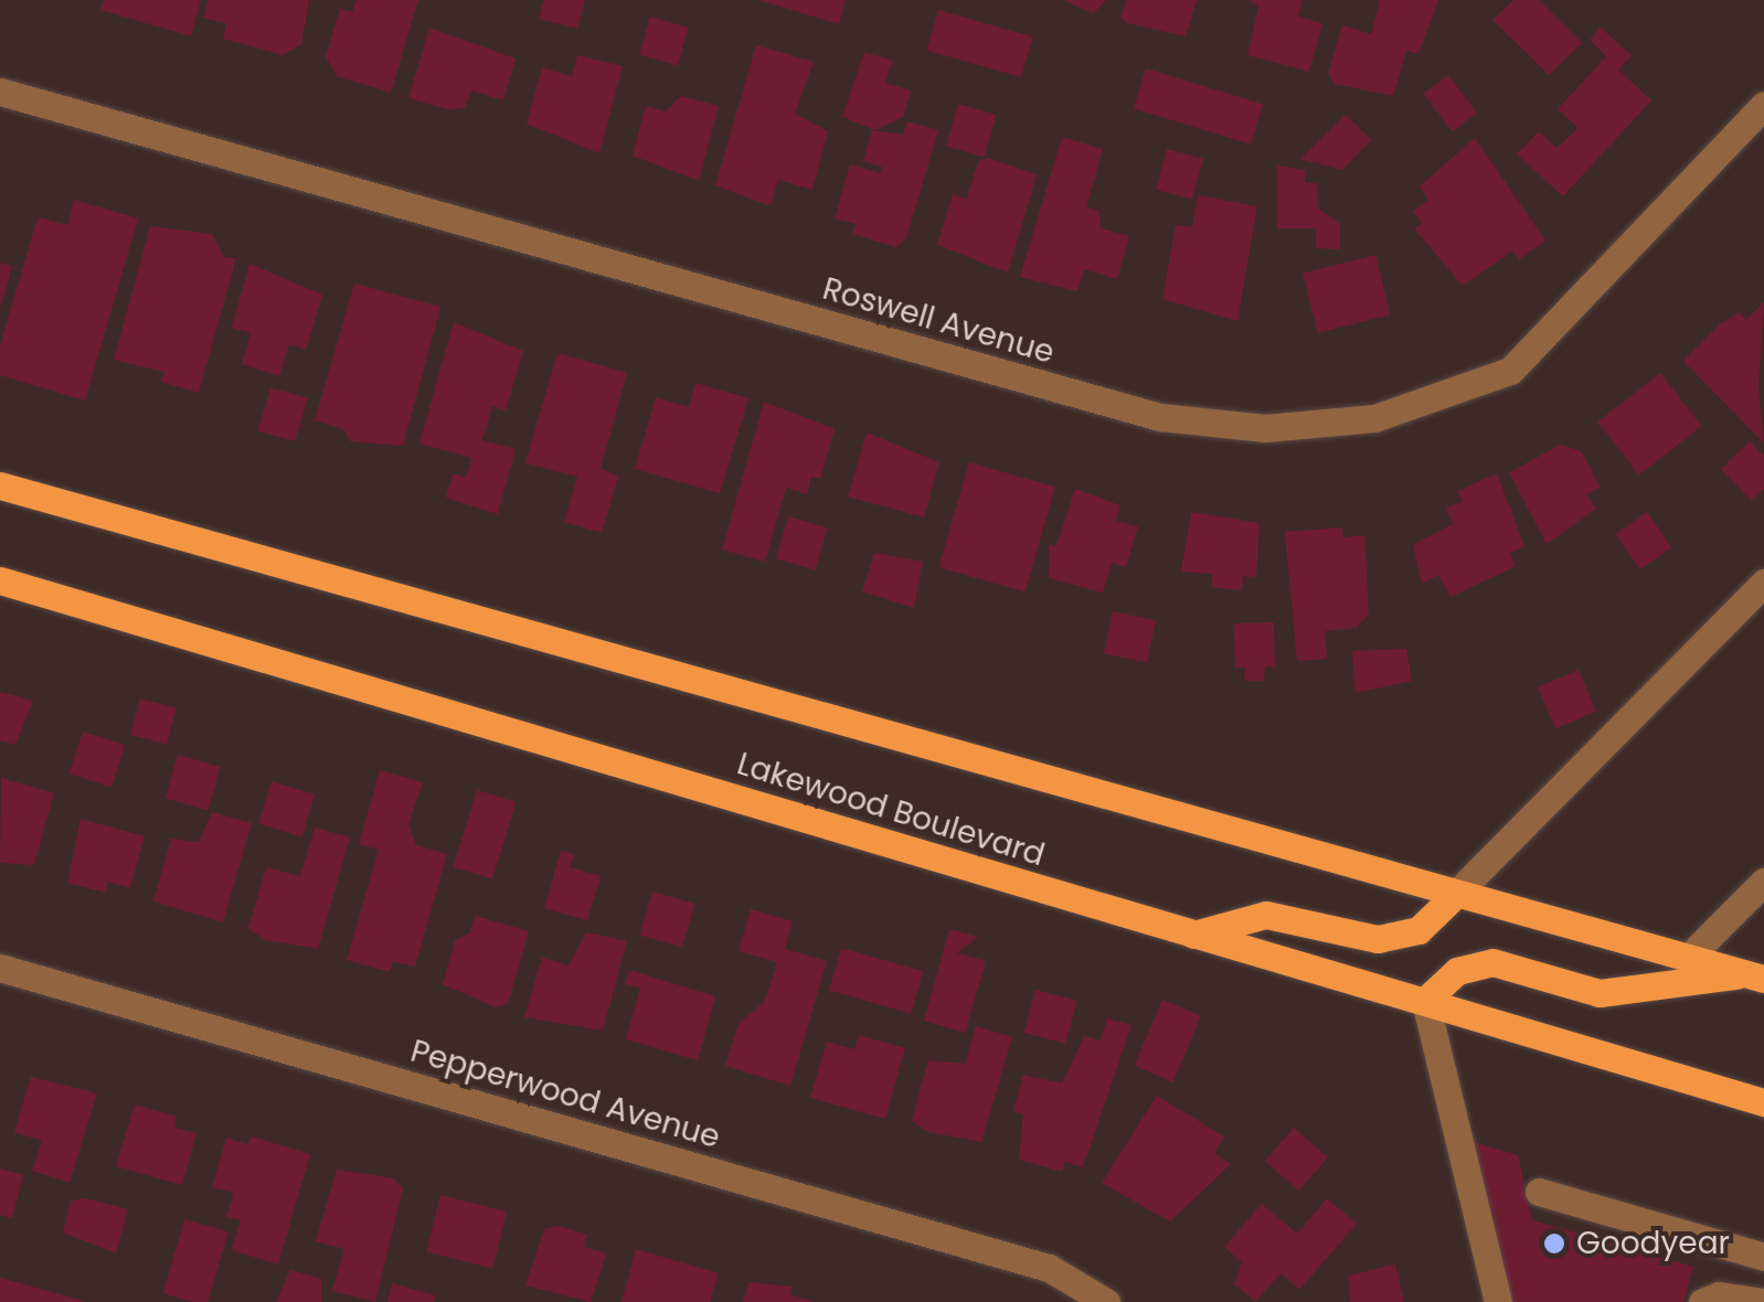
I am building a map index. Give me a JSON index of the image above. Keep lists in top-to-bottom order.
{
  "streets": {
    "main road": ["Lakewood Boulevard"],
    "street": ["Roswell Avenue", "Pepperwood Avenue"]
  },
  "places": ["Goodyear"]
}
